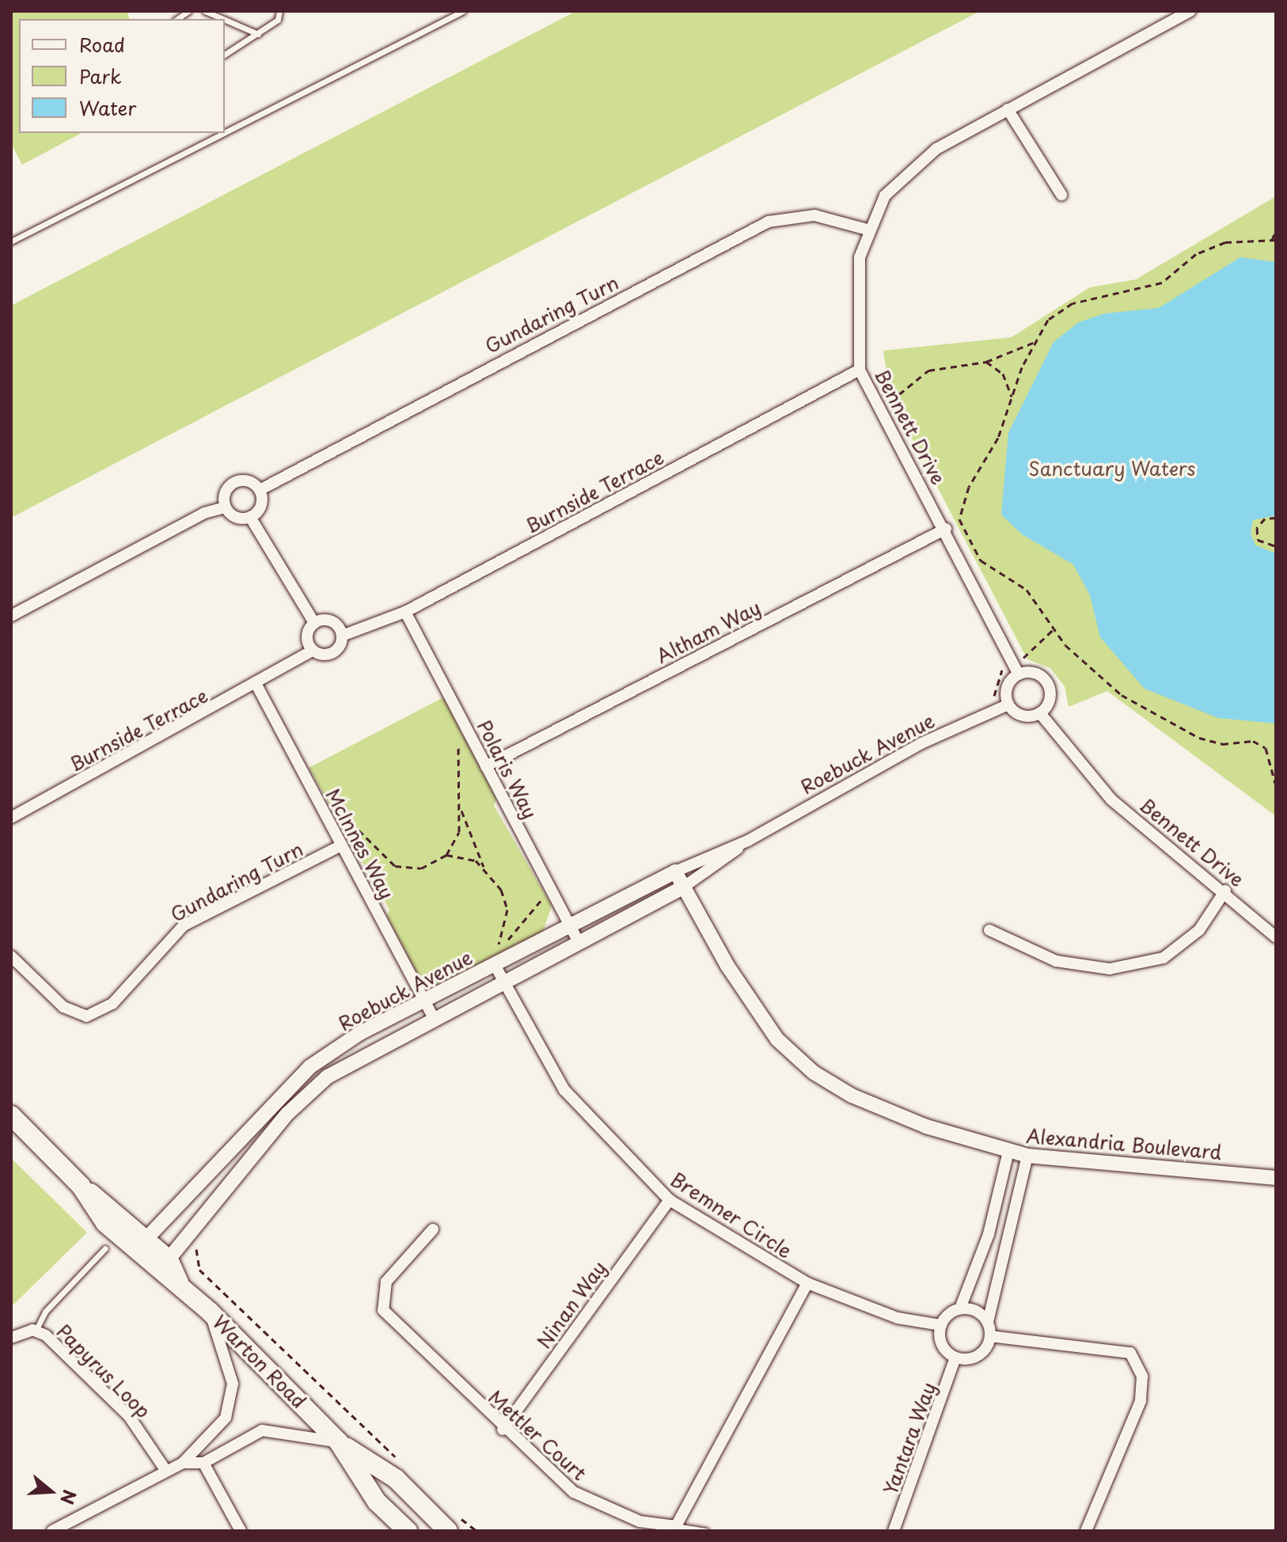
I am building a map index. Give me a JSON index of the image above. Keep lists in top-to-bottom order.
{
  "streets": {
    "main road": ["Warton Road"],
    "street": [
      "Gundaring Turn",
      "Bennett Drive",
      "Burnside Terrace",
      "Altham Way",
      "Roebuck Avenue",
      "Polaris Way",
      "McInnes Way",
      "Alexandria Boulevard",
      "Bremner Circle",
      "Ninan Way",
      "Papyrus Loop",
      "Mettler Court",
      "Yantara Way"
    ]
  },
  "crossings": [
    ["Gundaring Turn", "Bennett Drive"],
    ["Gundaring Turn", "McInnes Way"],
    ["Bennett Drive", "Burnside Terrace"],
    ["Bennett Drive", "Altham Way"],
    ["Bennett Drive", "Roebuck Avenue"],
    ["Burnside Terrace", "Polaris Way"],
    ["Burnside Terrace", "McInnes Way"],
    ["Altham Way", "Polaris Way"],
    ["Roebuck Avenue", "Polaris Way"],
    ["Roebuck Avenue", "McInnes Way"],
    ["Roebuck Avenue", "Alexandria Boulevard"],
    ["Roebuck Avenue", "Bremner Circle"],
    ["Roebuck Avenue", "Warton Road"],
    ["Bremner Circle", "Ninan Way"],
    ["Bremner Circle", "Yantara Way"],
    ["Ninan Way", "Mettler Court"]
  ],
  "parks": ["Sanctuary Waters"],
  "legend": ["Road", "Park", "Water"],
  "north": "right"
}
